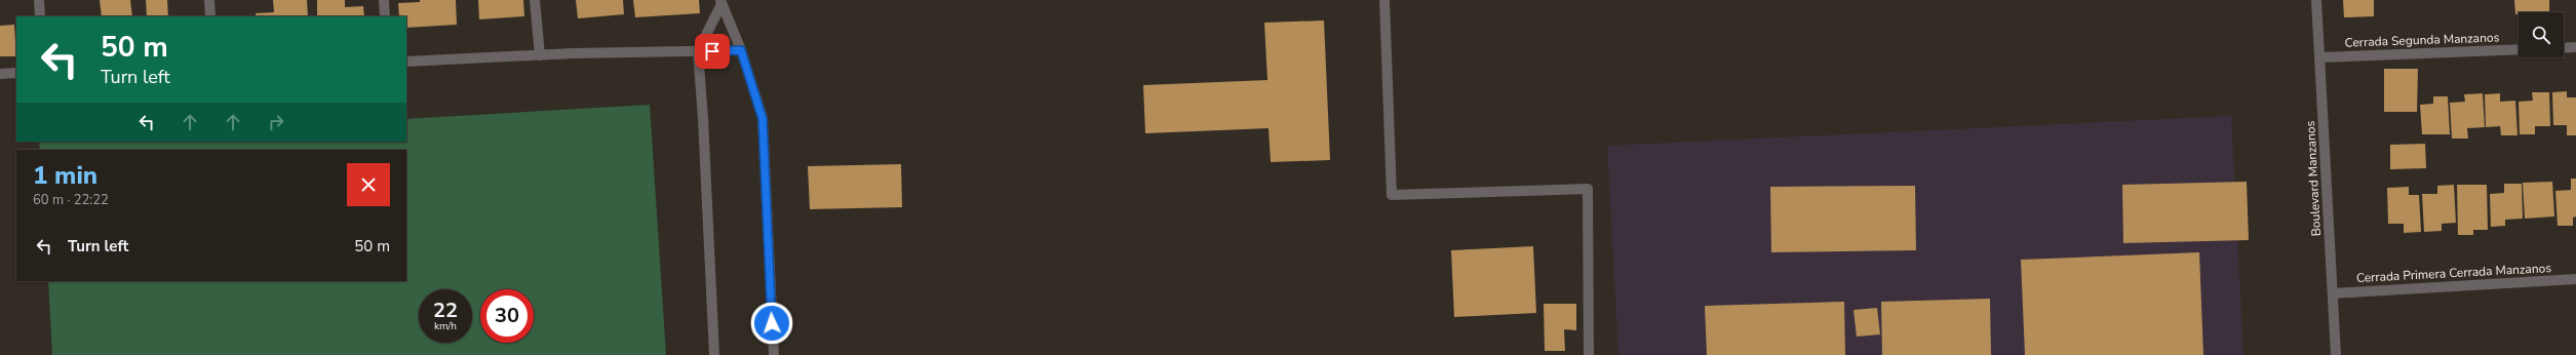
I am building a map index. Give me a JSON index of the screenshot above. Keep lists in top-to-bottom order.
{
  "streets": {
    "street": ["Cerrada Segunda Manzanos", "Boulevard Manzanos", "Cerrada Primera Cerrada Manzanos"]
  },
  "crossings": [
    ["Cerrada Segunda Manzanos", "Boulevard Manzanos"],
    ["Boulevard Manzanos", "Cerrada Primera Cerrada Manzanos"]
  ],
  "page": {
    "turn": ["50 m", "Turn left"],
    "heading": ["1 min", "60 m · 22:22"],
    "list": [
      {
        "name": "Turn left",
        "value": "50 m"
      }
    ],
    "speed": "22 km/h",
    "limit": "30"
  }
}
